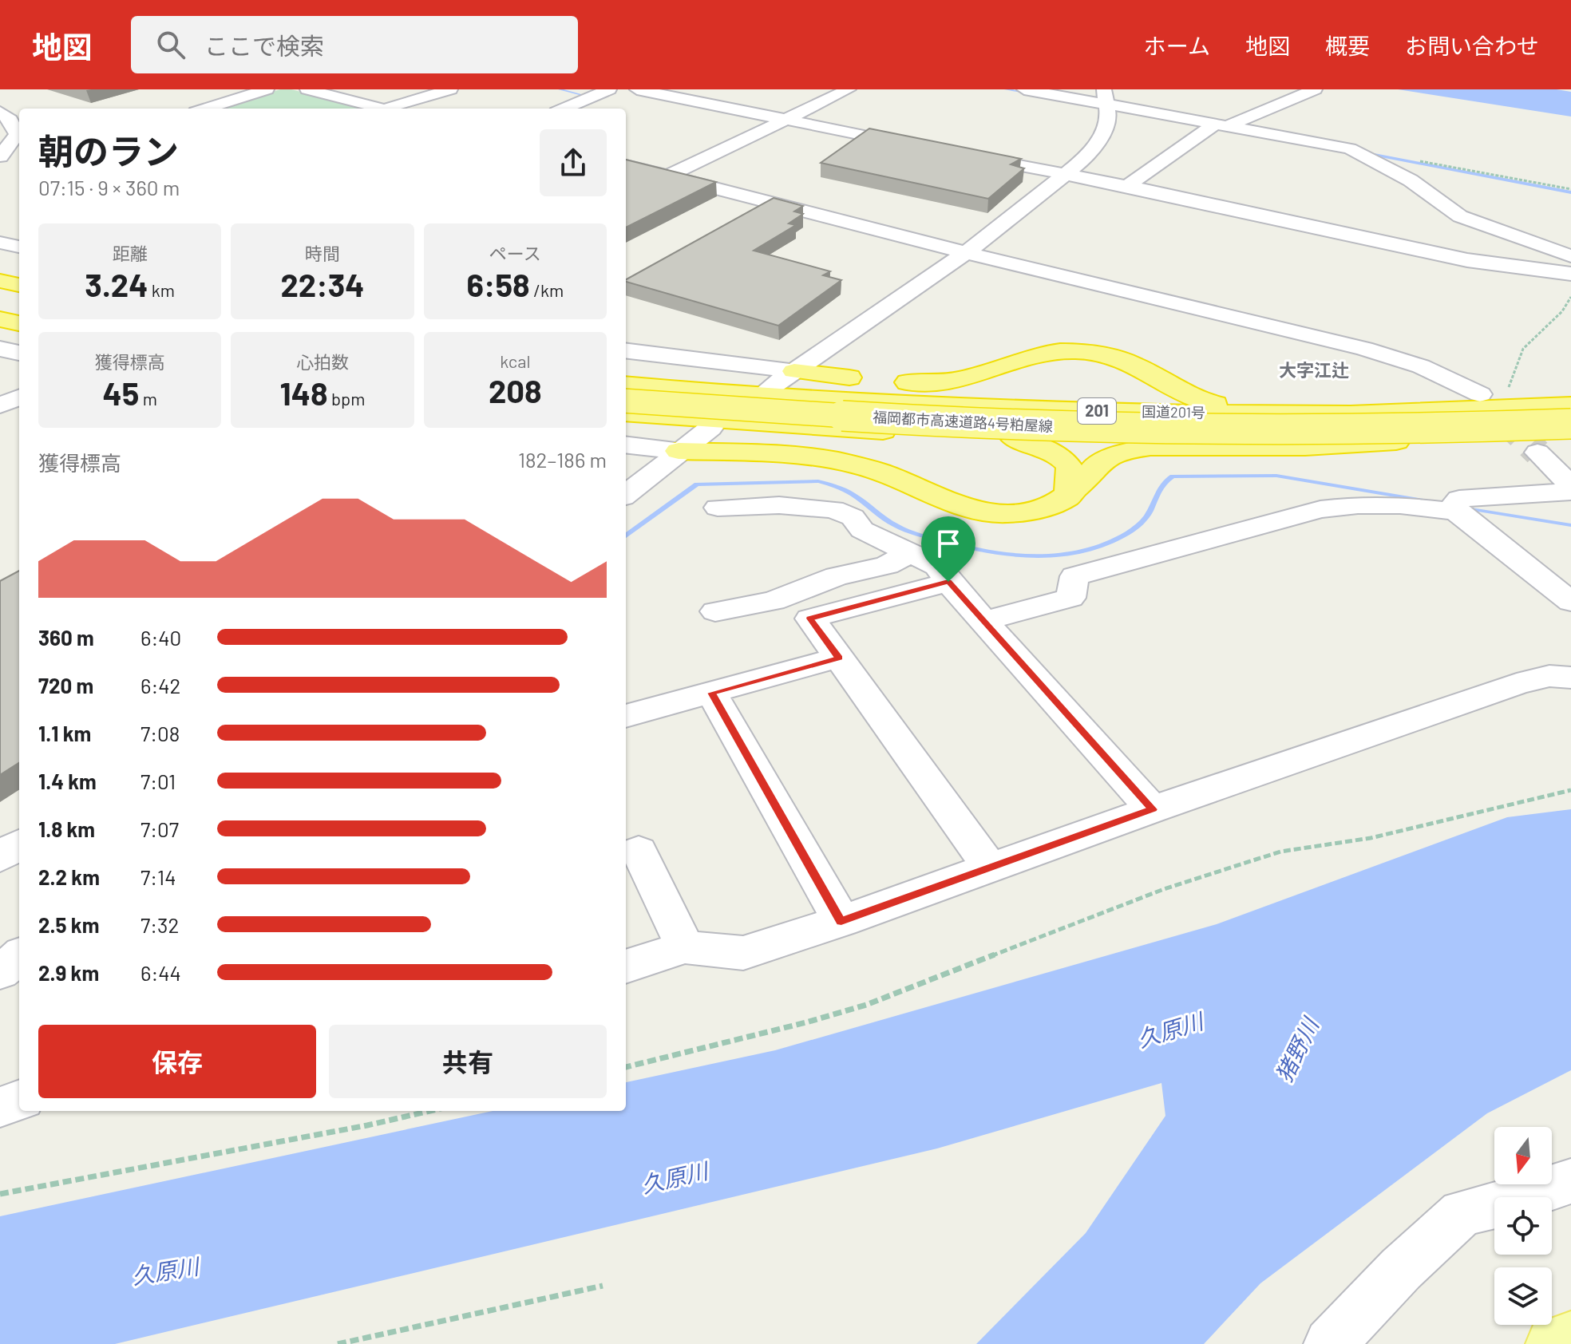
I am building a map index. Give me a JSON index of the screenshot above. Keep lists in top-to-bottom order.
{
  "streets": {
    "highway": ["201", "国道201号", "福岡都市高速道路4号粕屋線"]
  },
  "districts": ["大字江辻"],
  "water": ["久原川", "猪野川"],
  "north": "bottom",
  "page": {
    "header": "地図",
    "search": "ここで検索",
    "nav": [
      "ホーム",
      "地図",
      "概要",
      "お問い合わせ"
    ],
    "heading": ["朝のラン", "07:15 · 9 × 360 m"],
    "stats": [
      ["距離", "3.24 km"],
      ["時間", "22:34"],
      ["ペース", "6:58 /km"],
      ["獲得標高", "45 m"],
      ["心拍数", "148 bpm"],
      ["kcal", "208"]
    ],
    "chart": ["獲得標高", "182–186 m"],
    "list": [
      {
        "name": "360 m",
        "note": "6:40"
      },
      {
        "name": "720 m",
        "note": "6:42"
      },
      {
        "name": "1.1 km",
        "note": "7:08"
      },
      {
        "name": "1.4 km",
        "note": "7:01"
      },
      {
        "name": "1.8 km",
        "note": "7:07"
      },
      {
        "name": "2.2 km",
        "note": "7:14"
      },
      {
        "name": "2.5 km",
        "note": "7:32"
      },
      {
        "name": "2.9 km",
        "note": "6:44"
      }
    ],
    "buttons": ["保存", "共有"]
  }
}
